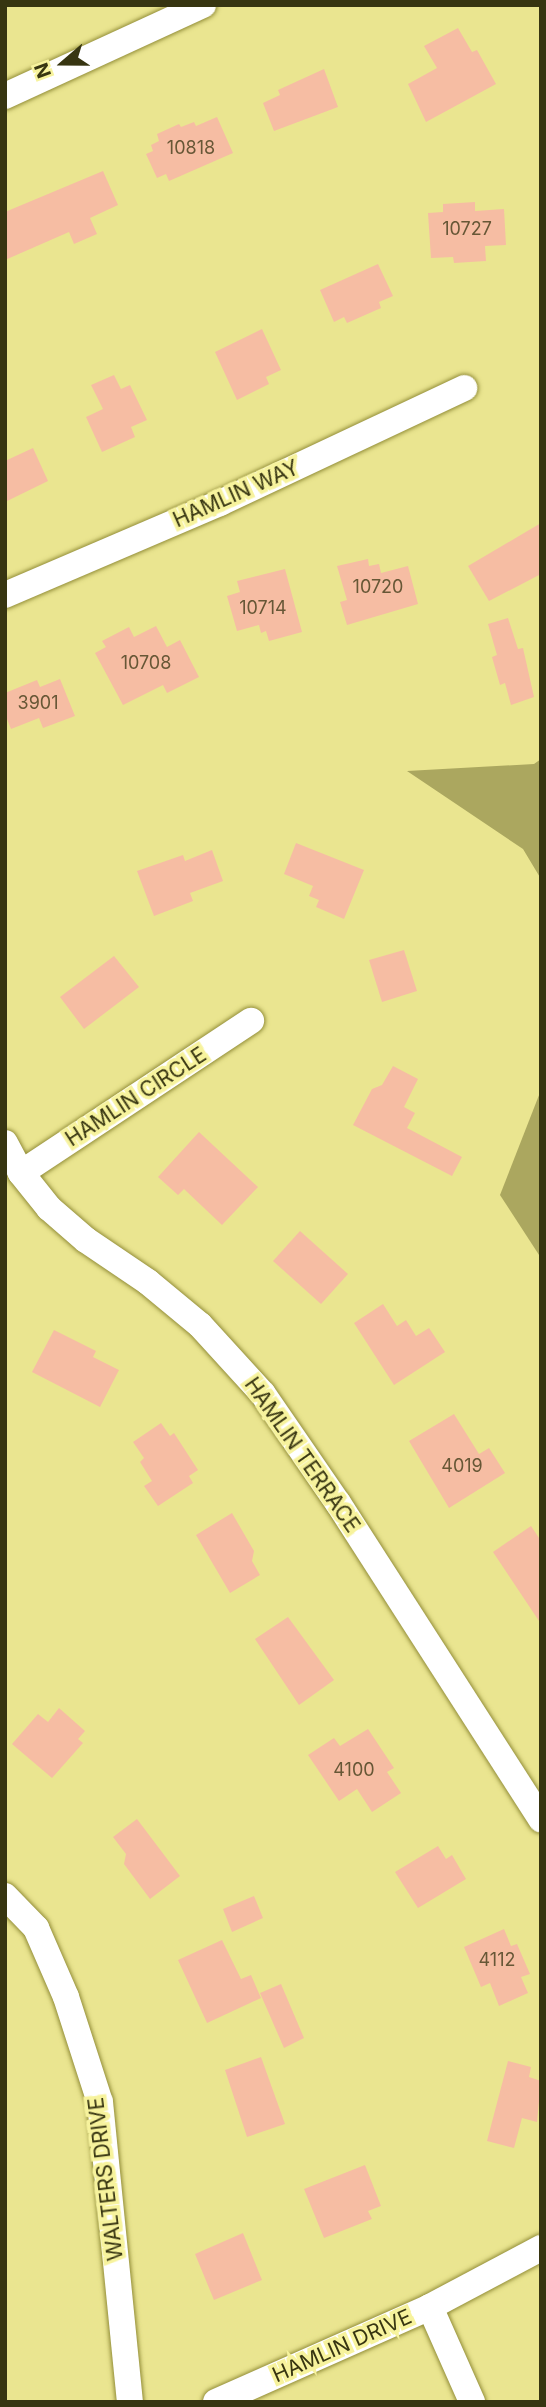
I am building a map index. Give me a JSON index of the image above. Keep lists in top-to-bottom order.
{
  "streets": {
    "street": [
      "HAMLIN WAY",
      "HAMLIN CIRCLE",
      "HAMLIN TERRACE",
      "WALTERS DRIVE",
      "HAMLIN DRIVE"
    ]
  },
  "crossings": [
    ["HAMLIN CIRCLE", "HAMLIN TERRACE"]
  ],
  "house_numbers": [
    "10818",
    "10727",
    "10720",
    "10714",
    "10708",
    "3901",
    "4019",
    "4100",
    "4112"
  ],
  "north": "left"
}
